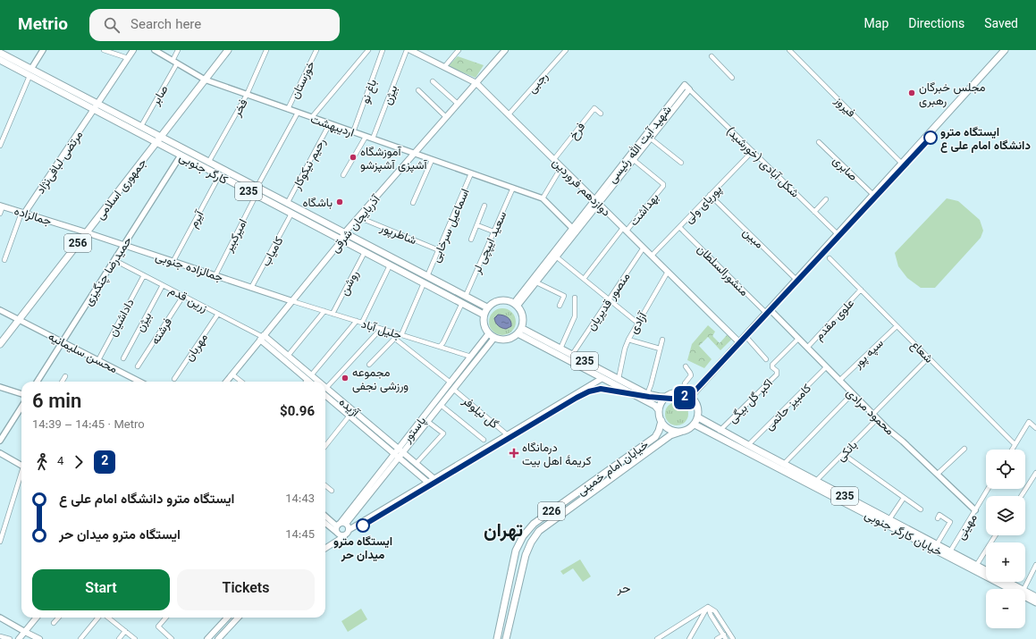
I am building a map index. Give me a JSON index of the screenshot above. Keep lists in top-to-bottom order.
{
  "streets": {
    "main road": [
      "شهید آیت الله رئیسی",
      "مرتضی لبافی‌نژاد",
      "کارگر جنوبی",
      "دوازدهم فروردین",
      "جمهوری اسلامی",
      "235",
      "جمالزاده",
      "آذربایجان شرقی",
      "256",
      "جمالزاده جنوبی",
      "آژیده",
      "پاستور",
      "خیابان امام خمینی",
      "226",
      "خیابان کارگر جنوبی"
    ],
    "street": [
      "خوزستان",
      "رجبی",
      "باغ نو",
      "صابر",
      "بیژن",
      "فیروز",
      "فخر",
      "اردیبهشت",
      "فرخ",
      "شکل آبادی (خورشید)",
      "رحیم نیکوکار",
      "صابری",
      "پوریای ولی",
      "بهداشت",
      "آیرم",
      "اسماعیل سرخابی",
      "شاطرپور",
      "امیرکبیر",
      "مبین",
      "سعید ایپچی لر",
      "کامیاب",
      "منشورالسلطان",
      "حمیدرضا چنگیزی",
      "روشن",
      "زرین قدم",
      "منصور قدیریان",
      "داداشیان",
      "علوی مقدم",
      "آزادی",
      "جلیل آباد",
      "فرشته",
      "مهربان",
      "شعاع",
      "محسن سلیمانیه",
      "سپه پور",
      "اکبر گل بیگی",
      "کامبیز حاتمی",
      "محمود مرادی",
      "گل نیلوفر",
      "بانکی",
      "مهینی"
    ]
  },
  "crossings": [
    ["خوزستان", "اردیبهشت"],
    ["رجبی", "دوازدهم فروردین"],
    ["باغ نو", "اردیبهشت"],
    ["صابر", "اردیبهشت"],
    ["بیژن", "اردیبهشت"],
    ["بیژن", "زرین قدم"],
    ["فخر", "اردیبهشت"],
    ["فخر", "کارگر جنوبی"],
    ["اردیبهشت", "شهید آیت الله رئیسی"],
    ["اردیبهشت", "رحیم نیکوکار"],
    ["اردیبهشت", "جمهوری اسلامی"],
    ["اردیبهشت", "آذربایجان شرقی"],
    ["اردیبهشت", "اسماعیل سرخابی"],
    ["اردیبهشت", "سعید ایپچی لر"],
    ["فرخ", "دوازدهم فروردین"],
    ["شهید آیت الله رئیسی", "شکل آبادی (خورشید)"],
    ["شهید آیت الله رئیسی", "کارگر جنوبی"],
    ["شهید آیت الله رئیسی", "دوازدهم فروردین"],
    ["شهید آیت الله رئیسی", "235"],
    ["شهید آیت الله رئیسی", "بهداشت"],
    ["شهید آیت الله رئیسی", "پاستور"],
    ["مرتضی لبافی‌نژاد", "کارگر جنوبی"],
    ["مرتضی لبافی‌نژاد", "جمالزاده"],
    ["شکل آبادی (خورشید)", "پوریای ولی"],
    ["رحیم نیکوکار", "کارگر جنوبی"],
    ["کارگر جنوبی", "جمهوری اسلامی"],
    ["کارگر جنوبی", "235"],
    ["کارگر جنوبی", "آیرم"],
    ["کارگر جنوبی", "آذربایجان شرقی"],
    ["کارگر جنوبی", "اسماعیل سرخابی"],
    ["کارگر جنوبی", "امیرکبیر"],
    ["کارگر جنوبی", "سعید ایپچی لر"],
    ["کارگر جنوبی", "کامیاب"],
    ["کارگر جنوبی", "حمیدرضا چنگیزی"],
    ["کارگر جنوبی", "روشن"],
    ["کارگر جنوبی", "پاستور"],
    ["دوازدهم فروردین", "پوریای ولی"],
    ["دوازدهم فروردین", "بهداشت"],
    ["دوازدهم فروردین", "آذربایجان شرقی"],
    ["دوازدهم فروردین", "منصور قدیریان"],
    ["دوازدهم فروردین", "آزادی"],
    ["جمهوری اسلامی", "جمالزاده"],
    ["جمهوری اسلامی", "جمالزاده جنوبی"],
    ["جمهوری اسلامی", "محسن سلیمانیه"],
    ["235", "منصور قدیریان"],
    ["235", "آزادی"],
    ["235", "پاستور"],
    ["235", "خیابان امام خمینی"],
    ["235", "خیابان کارگر جنوبی"],
    ["پوریای ولی", "مبین"],
    ["پوریای ولی", "منشورالسلطان"],
    ["جمالزاده", "جمالزاده جنوبی"],
    ["آیرم", "جمالزاده جنوبی"],
    ["آذربایجان شرقی", "شاطرپور"],
    ["آذربایجان شرقی", "جمالزاده جنوبی"],
    ["آذربایجان شرقی", "زرین قدم"],
    ["آذربایجان شرقی", "جلیل آباد"],
    ["آذربایجان شرقی", "آژیده"],
    ["اسماعیل سرخابی", "شاطرپور"],
    ["امیرکبیر", "جمالزاده جنوبی"],
    ["کامیاب", "جمالزاده جنوبی"],
    ["جمالزاده جنوبی", "حمیدرضا چنگیزی"],
    ["جمالزاده جنوبی", "جلیل آباد"],
    ["منشورالسلطان", "محمود مرادی"],
    ["حمیدرضا چنگیزی", "زرین قدم"],
    ["حمیدرضا چنگیزی", "محسن سلیمانیه"],
    ["روشن", "جلیل آباد"],
    ["زرین قدم", "داداشیان"],
    ["زرین قدم", "فرشته"],
    ["زرین قدم", "مهربان"],
    ["زرین قدم", "آژیده"],
    ["داداشیان", "محسن سلیمانیه"],
    ["علوی مقدم", "شعاع"],
    ["علوی مقدم", "محمود مرادی"],
    ["جلیل آباد", "پاستور"],
    ["شعاع", "سپه پور"],
    ["سپه پور", "محمود مرادی"],
    ["اکبر گل بیگی", "محمود مرادی"],
    ["اکبر گل بیگی", "خیابان کارگر جنوبی"],
    ["آژیده", "پاستور"],
    ["کامبیز حاتمی", "محمود مرادی"],
    ["کامبیز حاتمی", "خیابان کارگر جنوبی"],
    ["محمود مرادی", "بانکی"],
    ["محمود مرادی", "مهینی"],
    ["گل نیلوفر", "پاستور"],
    ["بانکی", "خیابان کارگر جنوبی"],
    ["خیابان امام خمینی", "خیابان کارگر جنوبی"],
    ["مهینی", "خیابان کارگر جنوبی"]
  ],
  "districts": ["تهران", "حر"],
  "places": {
    "other": [
      "مجلس خبرگان رهبری",
      "ایستگاه مترو دانشگاه امام علی ع",
      "آموزشگاه آشپزی آشپزشو",
      "باشگاه",
      "مجموعه ورزشی نجفی",
      "ایستگاه مترو میدان حر"
    ],
    "health": ["درمانگاه کریمهٔ اهل بیت"]
  },
  "lines": ["metro line 2"],
  "page": {
    "header": "Metrio",
    "search": "Search here",
    "nav": ["Map", "Directions", "Saved"],
    "on_map": "2",
    "heading": ["6 min", "14:39 – 14:45 · Metro", "$0.96"],
    "legs": ["4", "2"],
    "map_buttons": ["+", "−"],
    "list": [
      {
        "name": "ایستگاه مترو دانشگاه امام علی ع",
        "value": "14:43"
      },
      {
        "name": "ایستگاه مترو میدان حر",
        "value": "14:45"
      }
    ],
    "buttons": ["Start", "Tickets"]
  }
}
